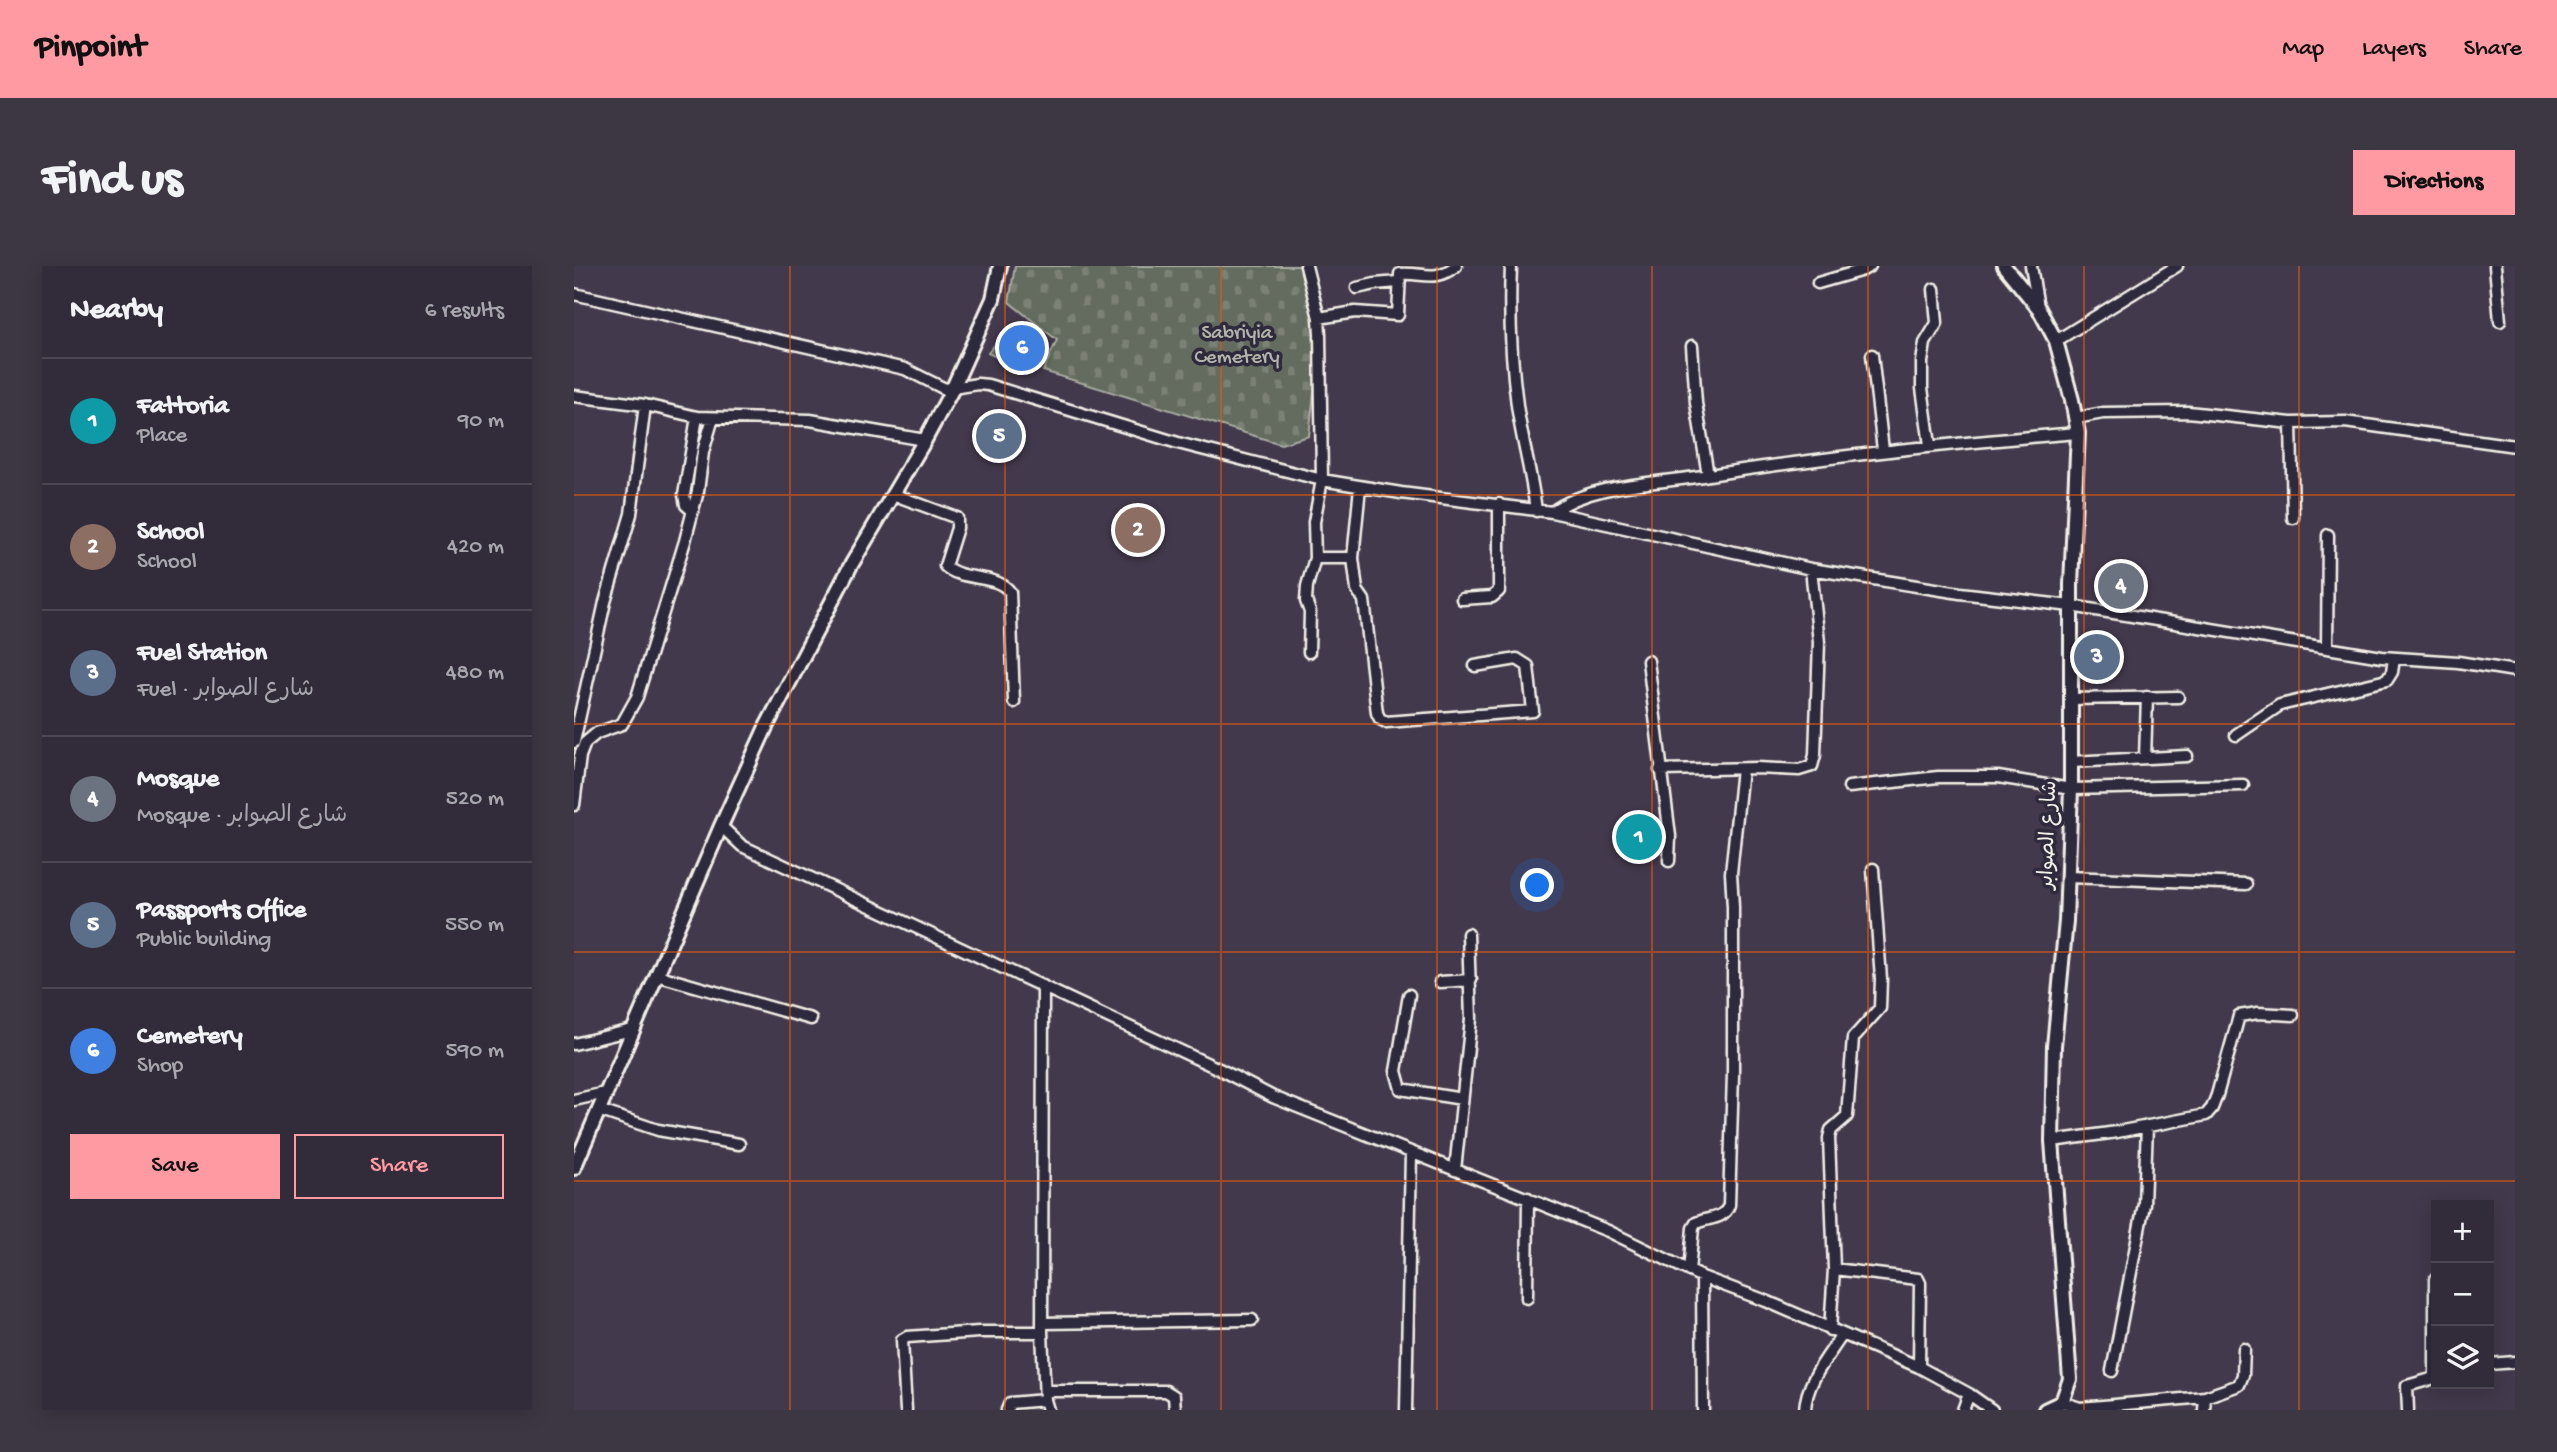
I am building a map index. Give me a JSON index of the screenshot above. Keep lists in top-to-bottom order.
{
  "streets": {
    "street": ["شارع الصوابر"]
  },
  "parks": ["Sabriyia Cemetery"],
  "page": {
    "header": "Pinpoint",
    "nav": ["Map", "Layers", "Share"],
    "buttons": [
      "Directions",
      ["Save", "Share"]
    ],
    "title": "Find us",
    "heading": ["Nearby", "6 results"],
    "pins": [
      "6",
      "5",
      "2",
      "4",
      "3",
      "1"
    ],
    "list": [
      {
        "mark": "1",
        "name": "Fattoria",
        "note": "Place",
        "value": "90 m"
      },
      {
        "mark": "2",
        "name": "School",
        "note": "School",
        "value": "420 m"
      },
      {
        "mark": "3",
        "name": "Fuel Station",
        "note": "Fuel · شارع الصوابر",
        "value": "480 m"
      },
      {
        "mark": "4",
        "name": "Mosque",
        "note": "Mosque · شارع الصوابر",
        "value": "520 m"
      },
      {
        "mark": "5",
        "name": "Passports Office",
        "note": "Public building",
        "value": "550 m"
      },
      {
        "mark": "6",
        "name": "Cemetery",
        "note": "Shop",
        "value": "590 m"
      }
    ],
    "map_buttons": ["+", "−"]
  }
}
